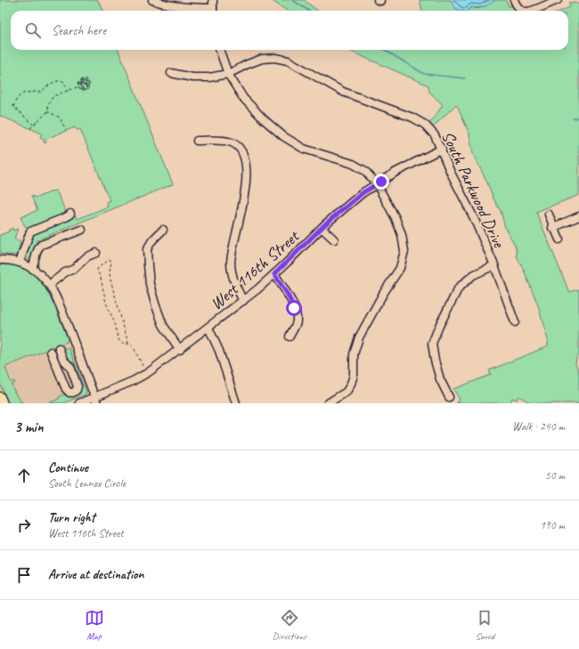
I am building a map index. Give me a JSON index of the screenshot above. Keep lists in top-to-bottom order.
{
  "streets": {
    "street": ["South Parkwood Drive", "West 116th Street"]
  },
  "crossings": [
    ["South Parkwood Drive", "West 116th Street"]
  ],
  "page": {
    "search": "Search here",
    "heading": ["3 min", "Walk · 240 m"],
    "list": [
      ["Continue", "South Lennox Circle", "50 m"],
      ["Turn right", "West 116th Street", "190 m"],
      "Arrive at destination"
    ],
    "nav": ["Map", "Directions", "Saved"]
  }
}
